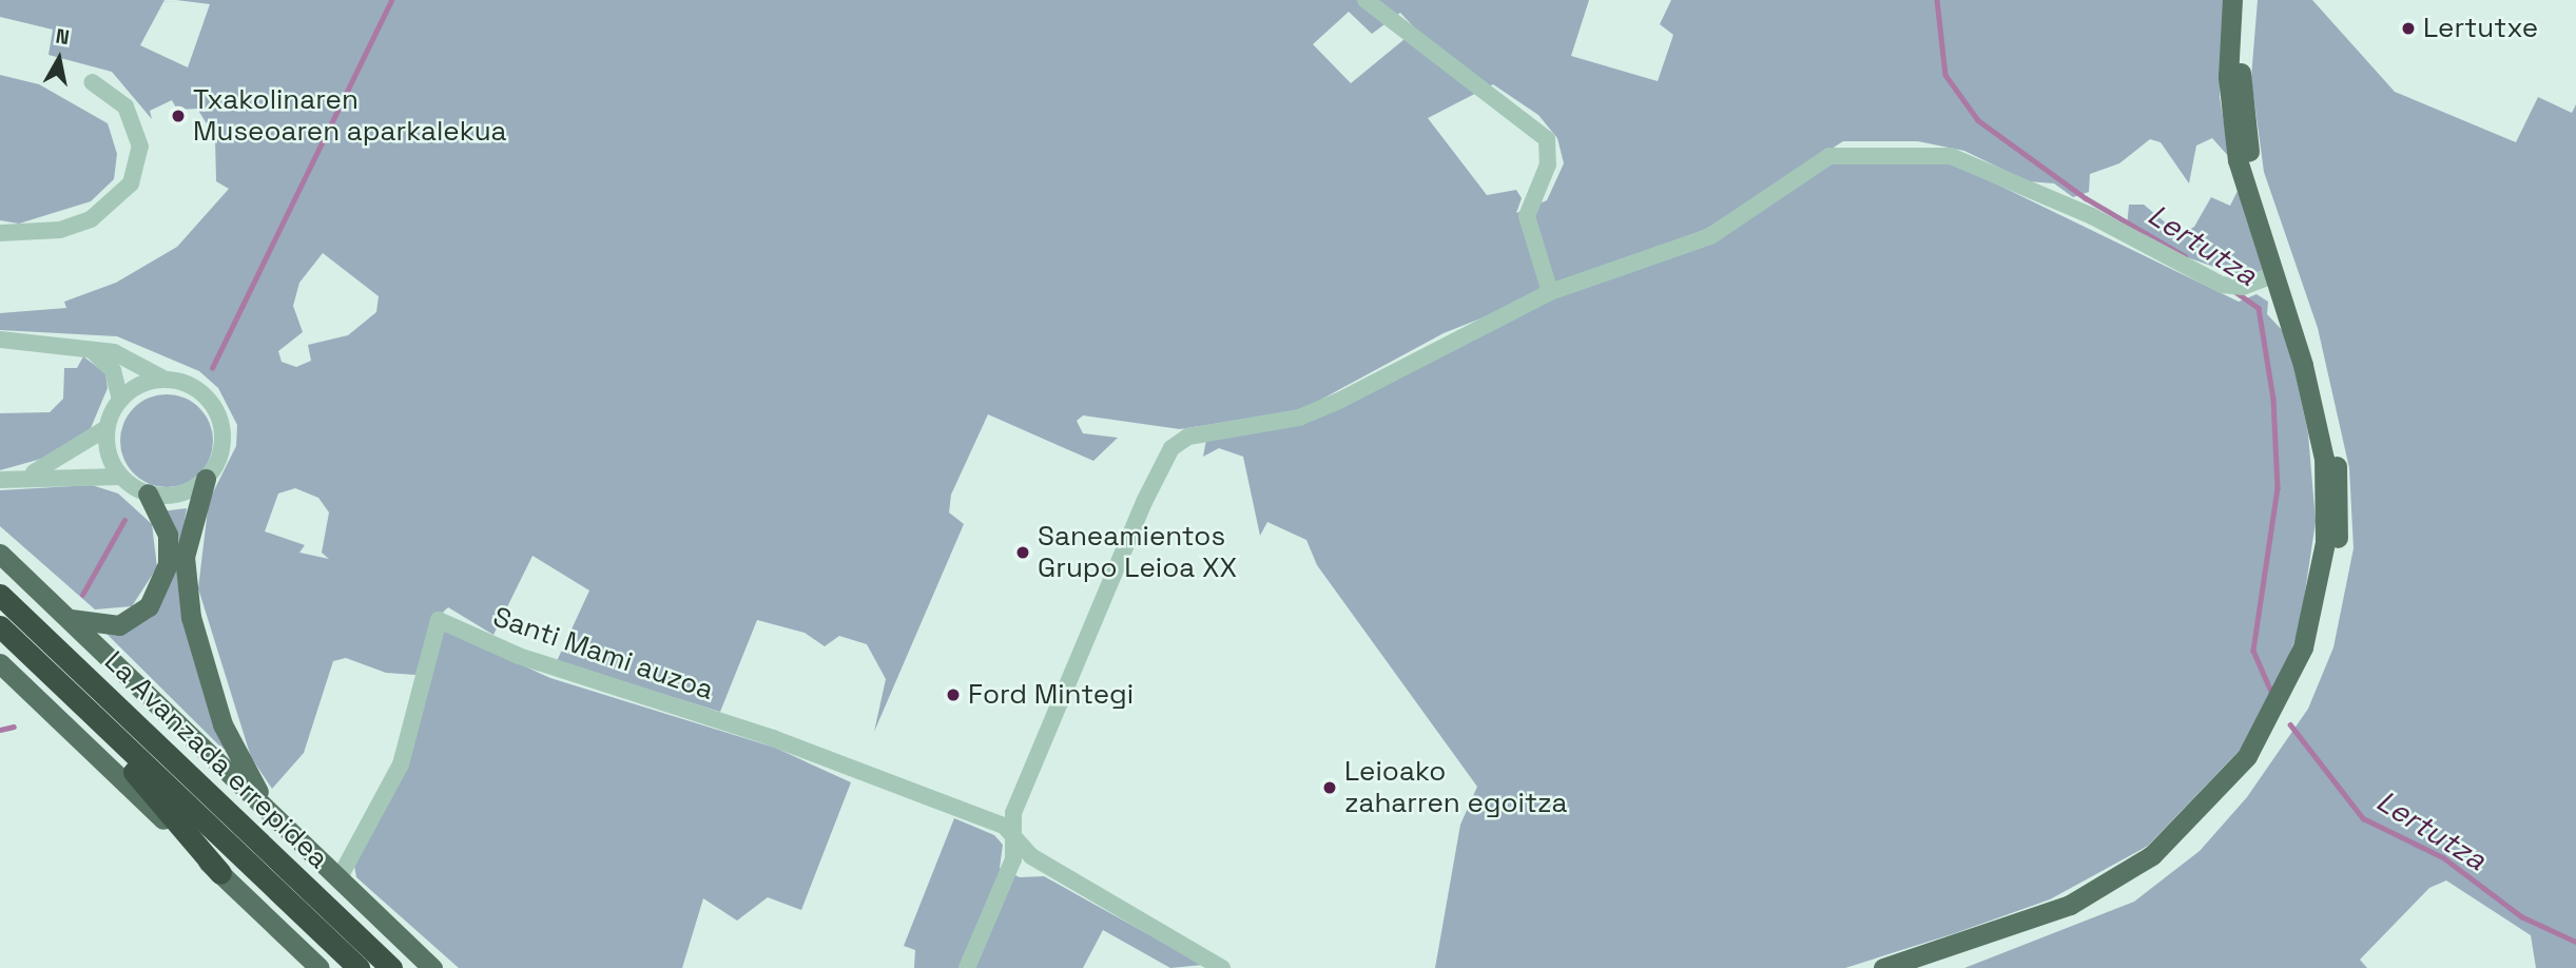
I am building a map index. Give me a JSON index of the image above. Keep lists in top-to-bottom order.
{
  "streets": {
    "highway": ["La Avanzada errepidea"],
    "street": ["Santi Mami auzoa"]
  },
  "water": ["Lertutza"],
  "places": [
    "Lertutxe",
    "Txakolinaren Museoaren aparkalekua",
    "Saneamientos Grupo Leioa XX",
    "Ford Mintegi",
    "Leioako zaharren egoitza"
  ],
  "north": "top"
}
